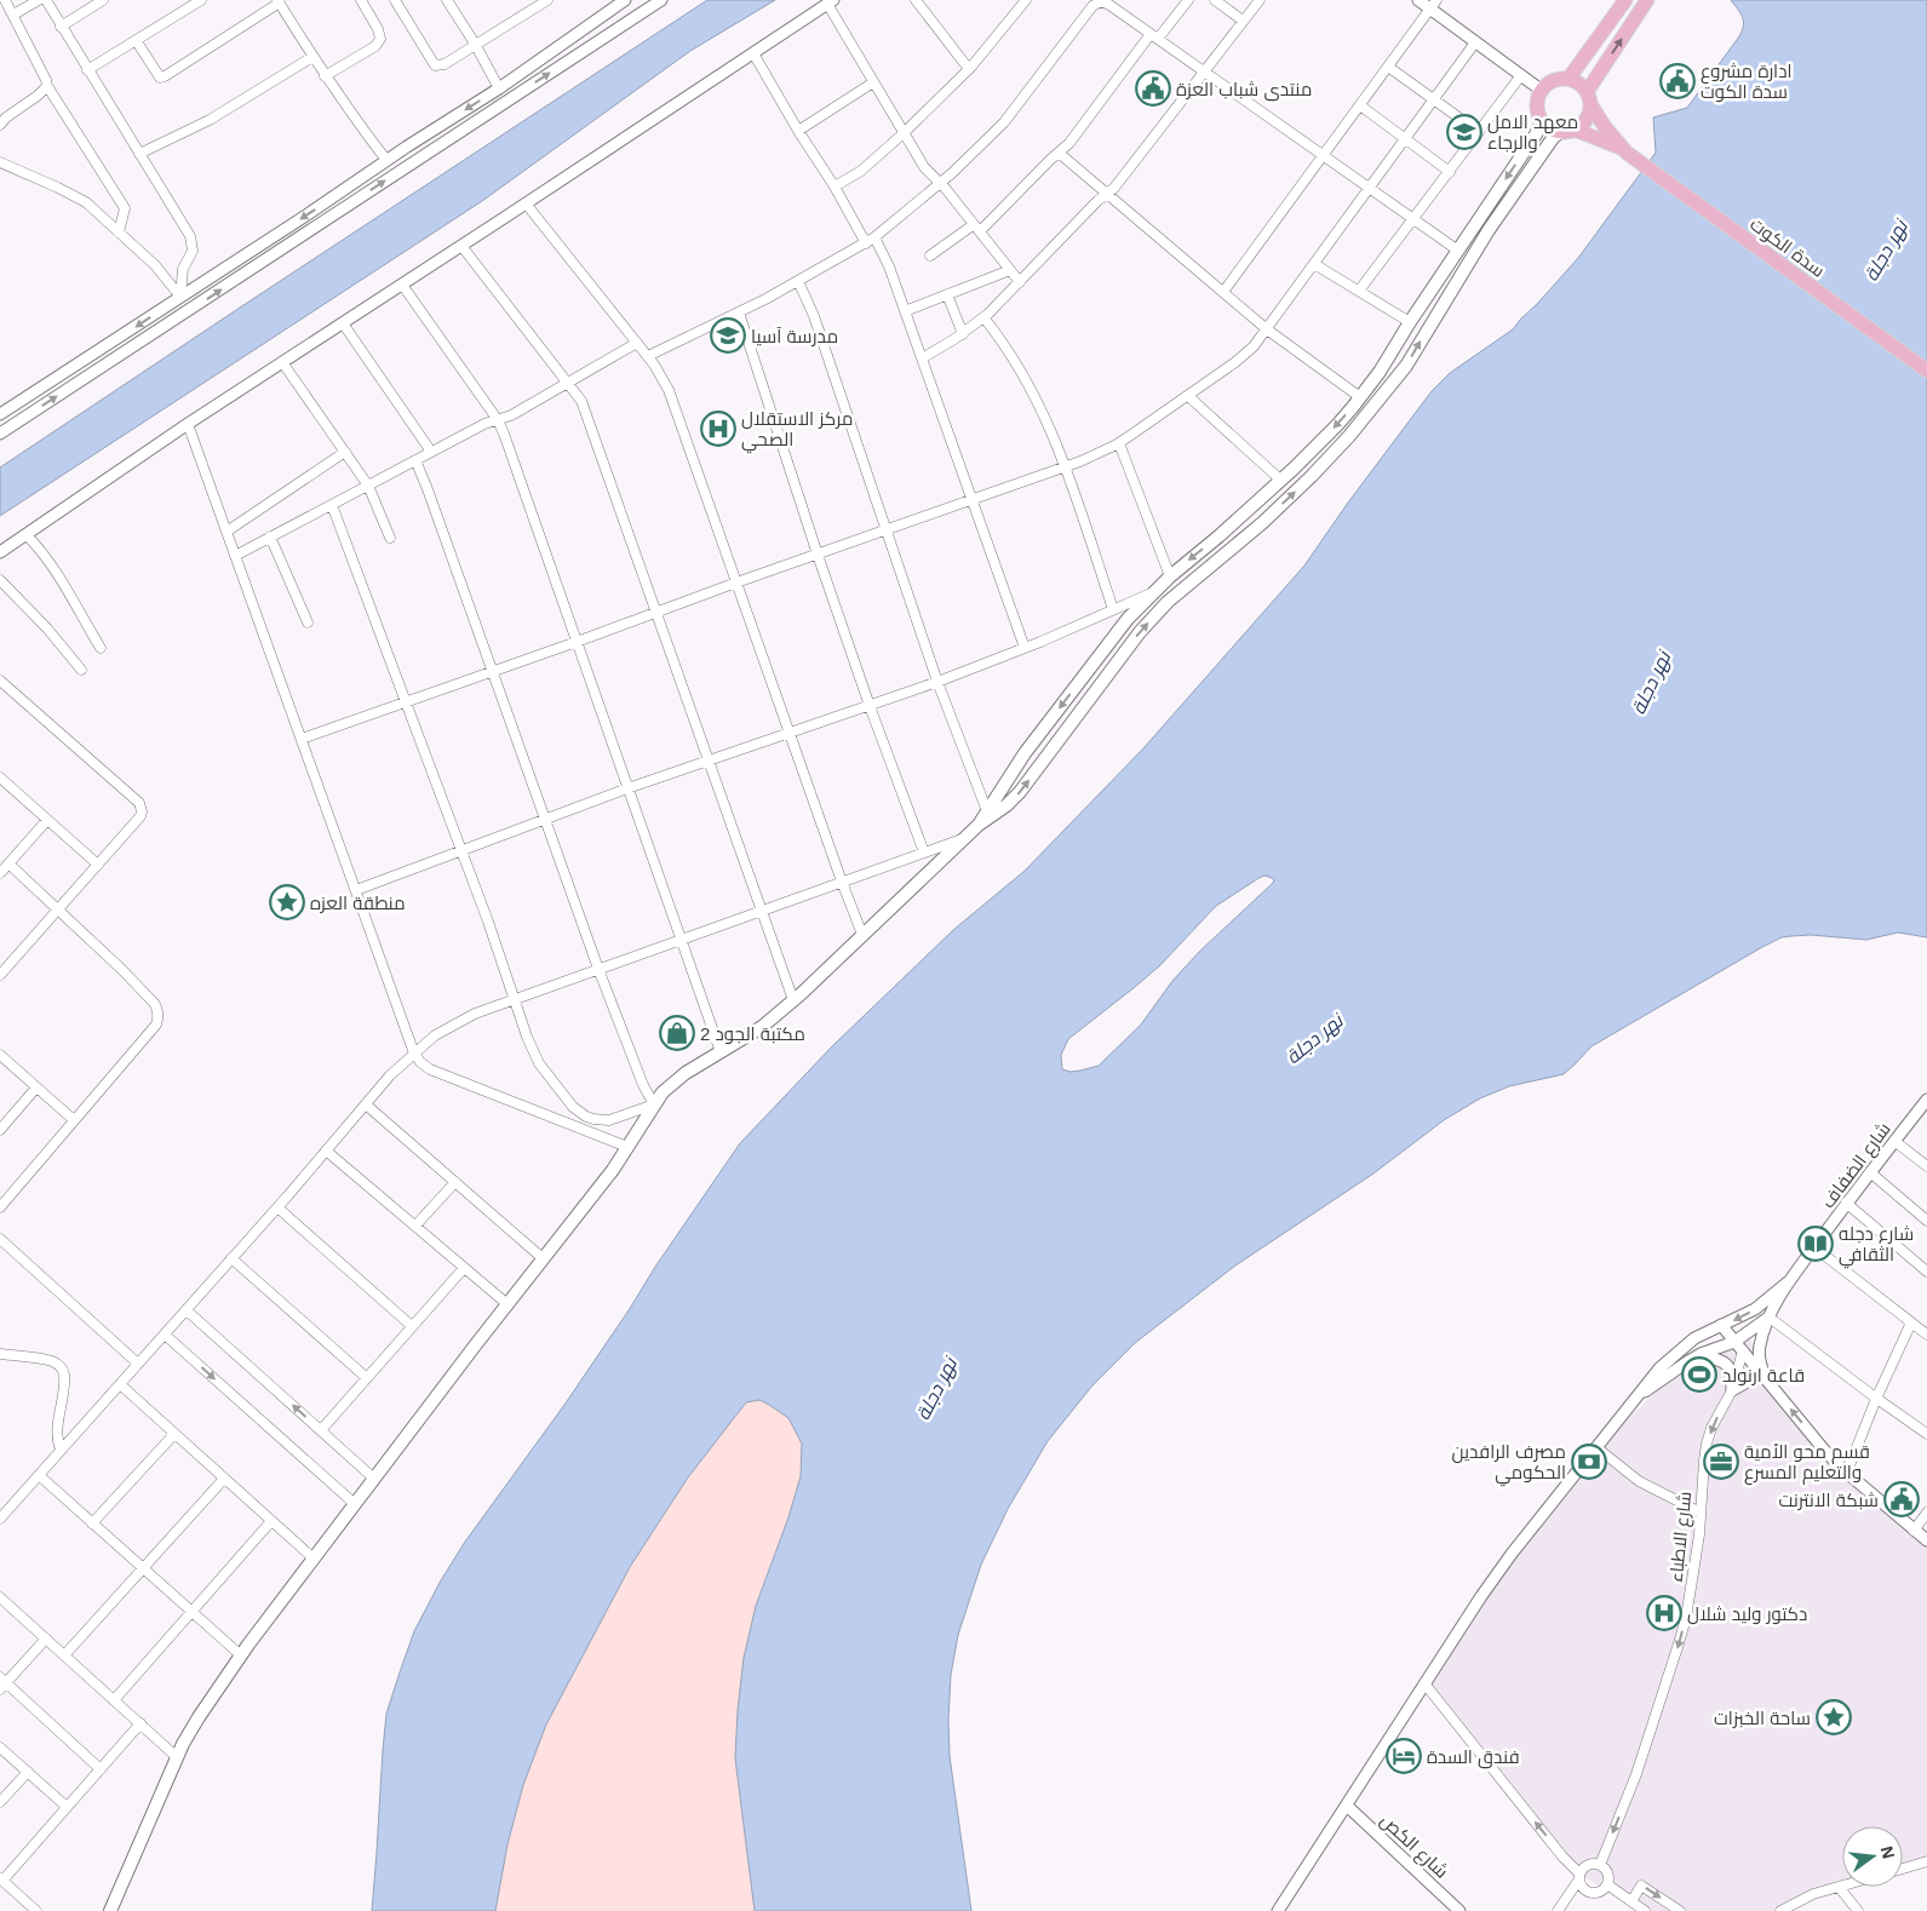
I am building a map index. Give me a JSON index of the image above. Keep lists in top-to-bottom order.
{
  "streets": {
    "main road": ["سدة الكوت"],
    "street": ["شارع الضفاف", "شارع الاطباء", "شارع الكص"]
  },
  "one_way": ["شارع الاطباء"],
  "water": ["نهر دجلة"],
  "places": {
    "public building": ["ادارة مشروع سدة الكوت", "منتدى شباب العزة", "شبكة الانترنت"],
    "school or university": ["معهد الامل والرجاء", "مدرسة آسيا"],
    "hospital": ["مركز الاستقلال الصحي", "دكتور وليد شلال"],
    "place": ["منطقة العزه", "ساحة الخبزات"],
    "shop": ["مكتبة الجود 2"],
    "library": ["شارع دجله الثقافي"],
    "sports": ["قاعة ارنولد"],
    "bank": ["مصرف الرافدين الحكومي"],
    "office": ["قسم محو الأمية والتعليم المسرع"],
    "hotel": ["فندق السدة"]
  },
  "north": "right"
}
